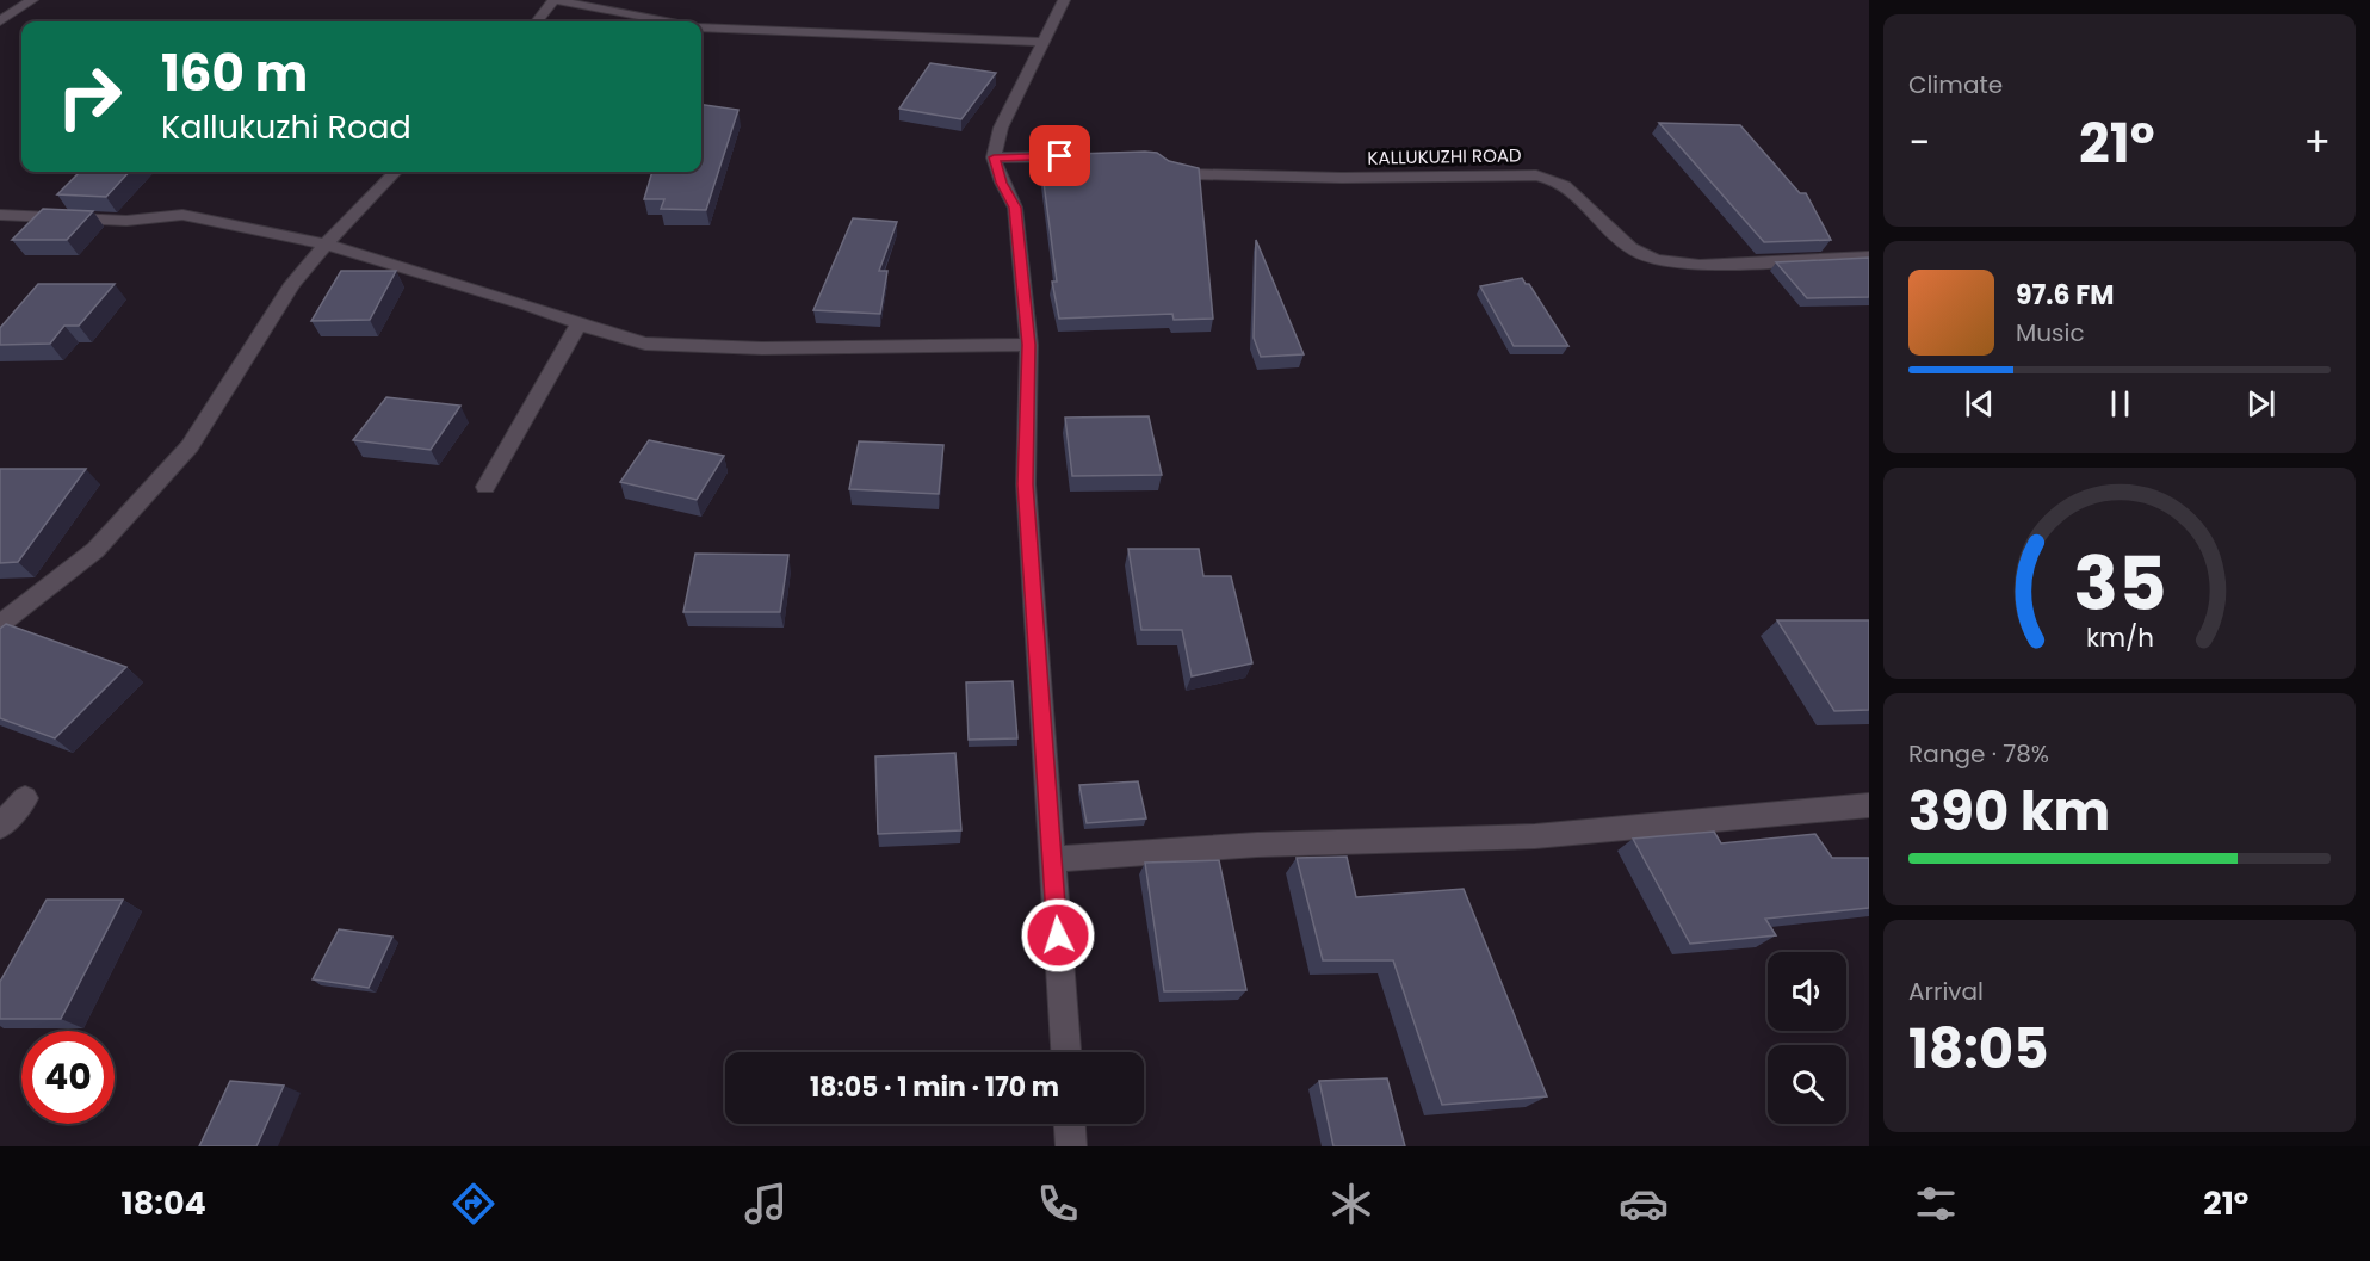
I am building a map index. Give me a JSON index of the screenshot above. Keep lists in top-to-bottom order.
{
  "streets": {
    "street": ["KALLUKUZHI ROAD"]
  },
  "page": {
    "tile": [
      "Climate",
      ["Range · 78%", "390 km"],
      ["Arrival", "18:05"]
    ],
    "turn": ["160 m", "Kallukuzhi Road"],
    "heat": ["−", "21°", "+"],
    "song": ["97.6 FM", "Music"],
    "limit": "40",
    "trip": "18:05 · 1 min · 170 m",
    "tabs": ["18:04", "21°"],
    "gauge": ["35", "km/h"]
  }
}
